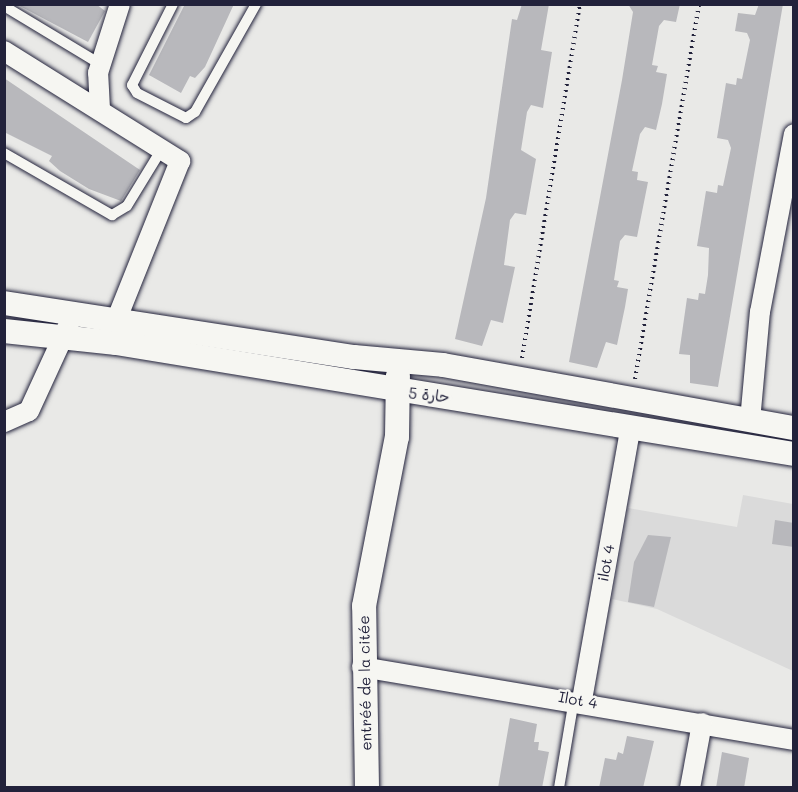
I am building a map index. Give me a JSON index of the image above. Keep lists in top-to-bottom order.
{
  "streets": {
    "street": [
      "حارة 5",
      "ilot 4",
      "entréé de la citée",
      "Ilot 4"
    ]
  },
  "crossings": [
    ["حارة 5", "ilot 4"],
    ["حارة 5", "entréé de la citée"],
    ["ilot 4", "Ilot 4"],
    ["entréé de la citée", "Ilot 4"]
  ]
}
